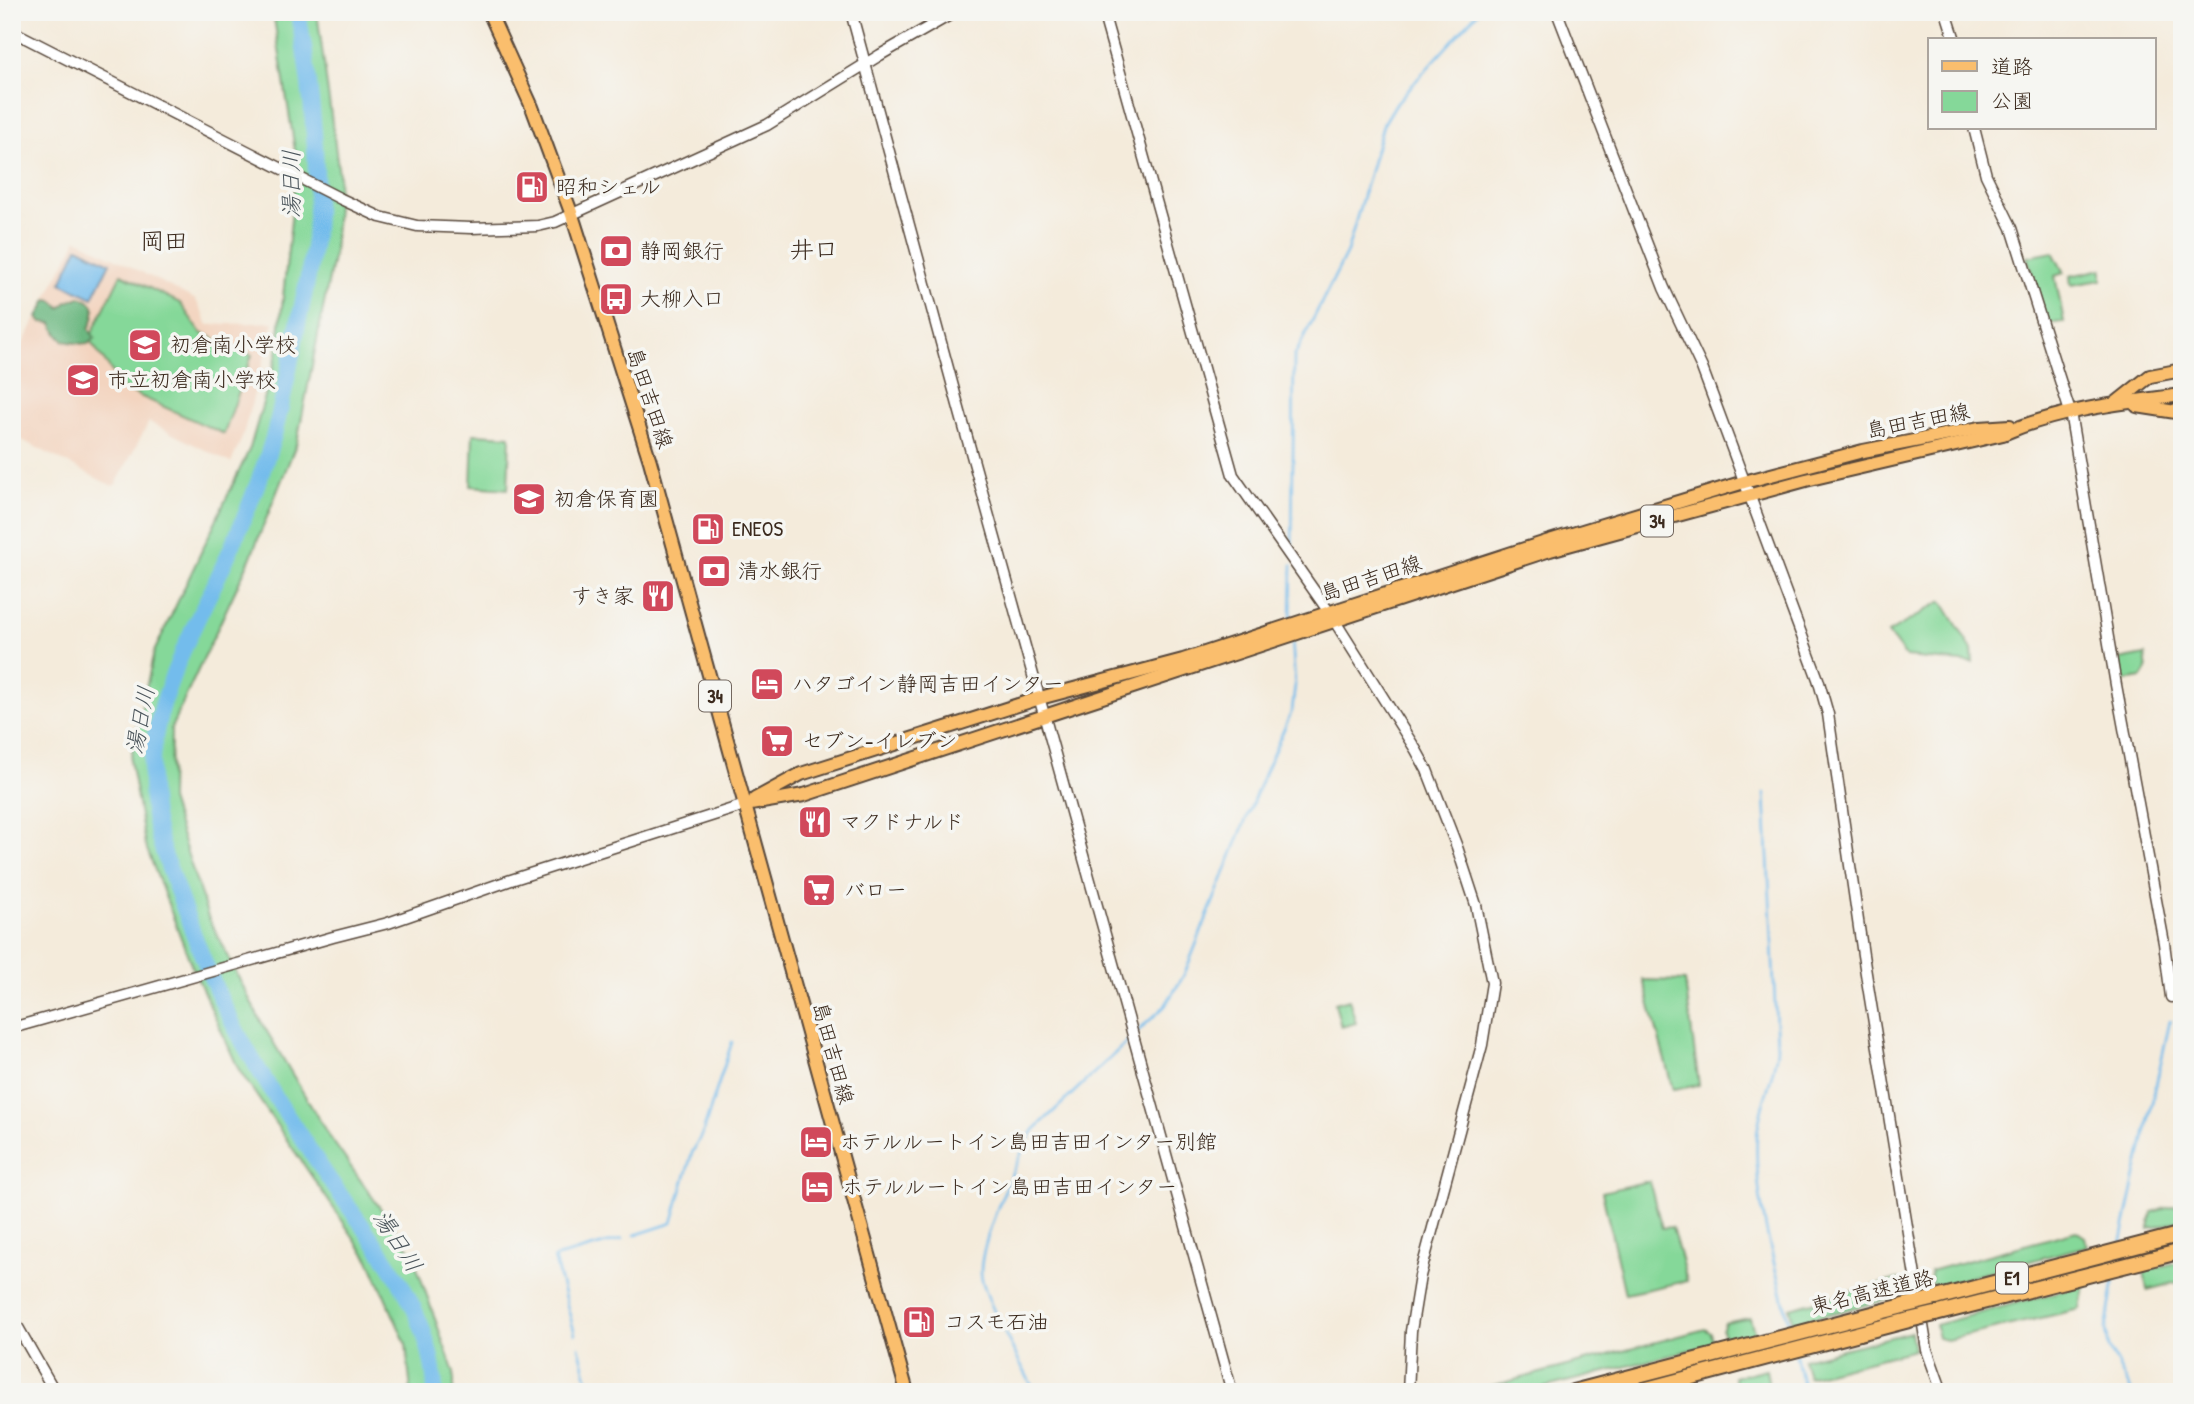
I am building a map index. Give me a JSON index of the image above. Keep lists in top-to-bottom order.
{
  "streets": {
    "highway": ["E1", "東名高速道路"],
    "main road": ["島田吉田線", "34"]
  },
  "districts": ["岡田", "井口"],
  "water": ["湯日川"],
  "places": {
    "fuel station": ["昭和シェル", "ENEOS", "コスモ石油"],
    "bank": ["静岡銀行", "清水銀行"],
    "bus stop": ["大柳入口"],
    "school or university": ["初倉南小学校", "市立初倉南小学校", "初倉保育園"],
    "restaurant": ["すき家", "マクドナルド"],
    "hotel": ["ハタゴイン静岡吉田インター", "ホテルルートイン島田吉田インター別館", "ホテルルートイン島田吉田インター"],
    "supermarket": ["セブン-イレブン", "バロー"]
  },
  "legend": ["道路", "公園"]
}
